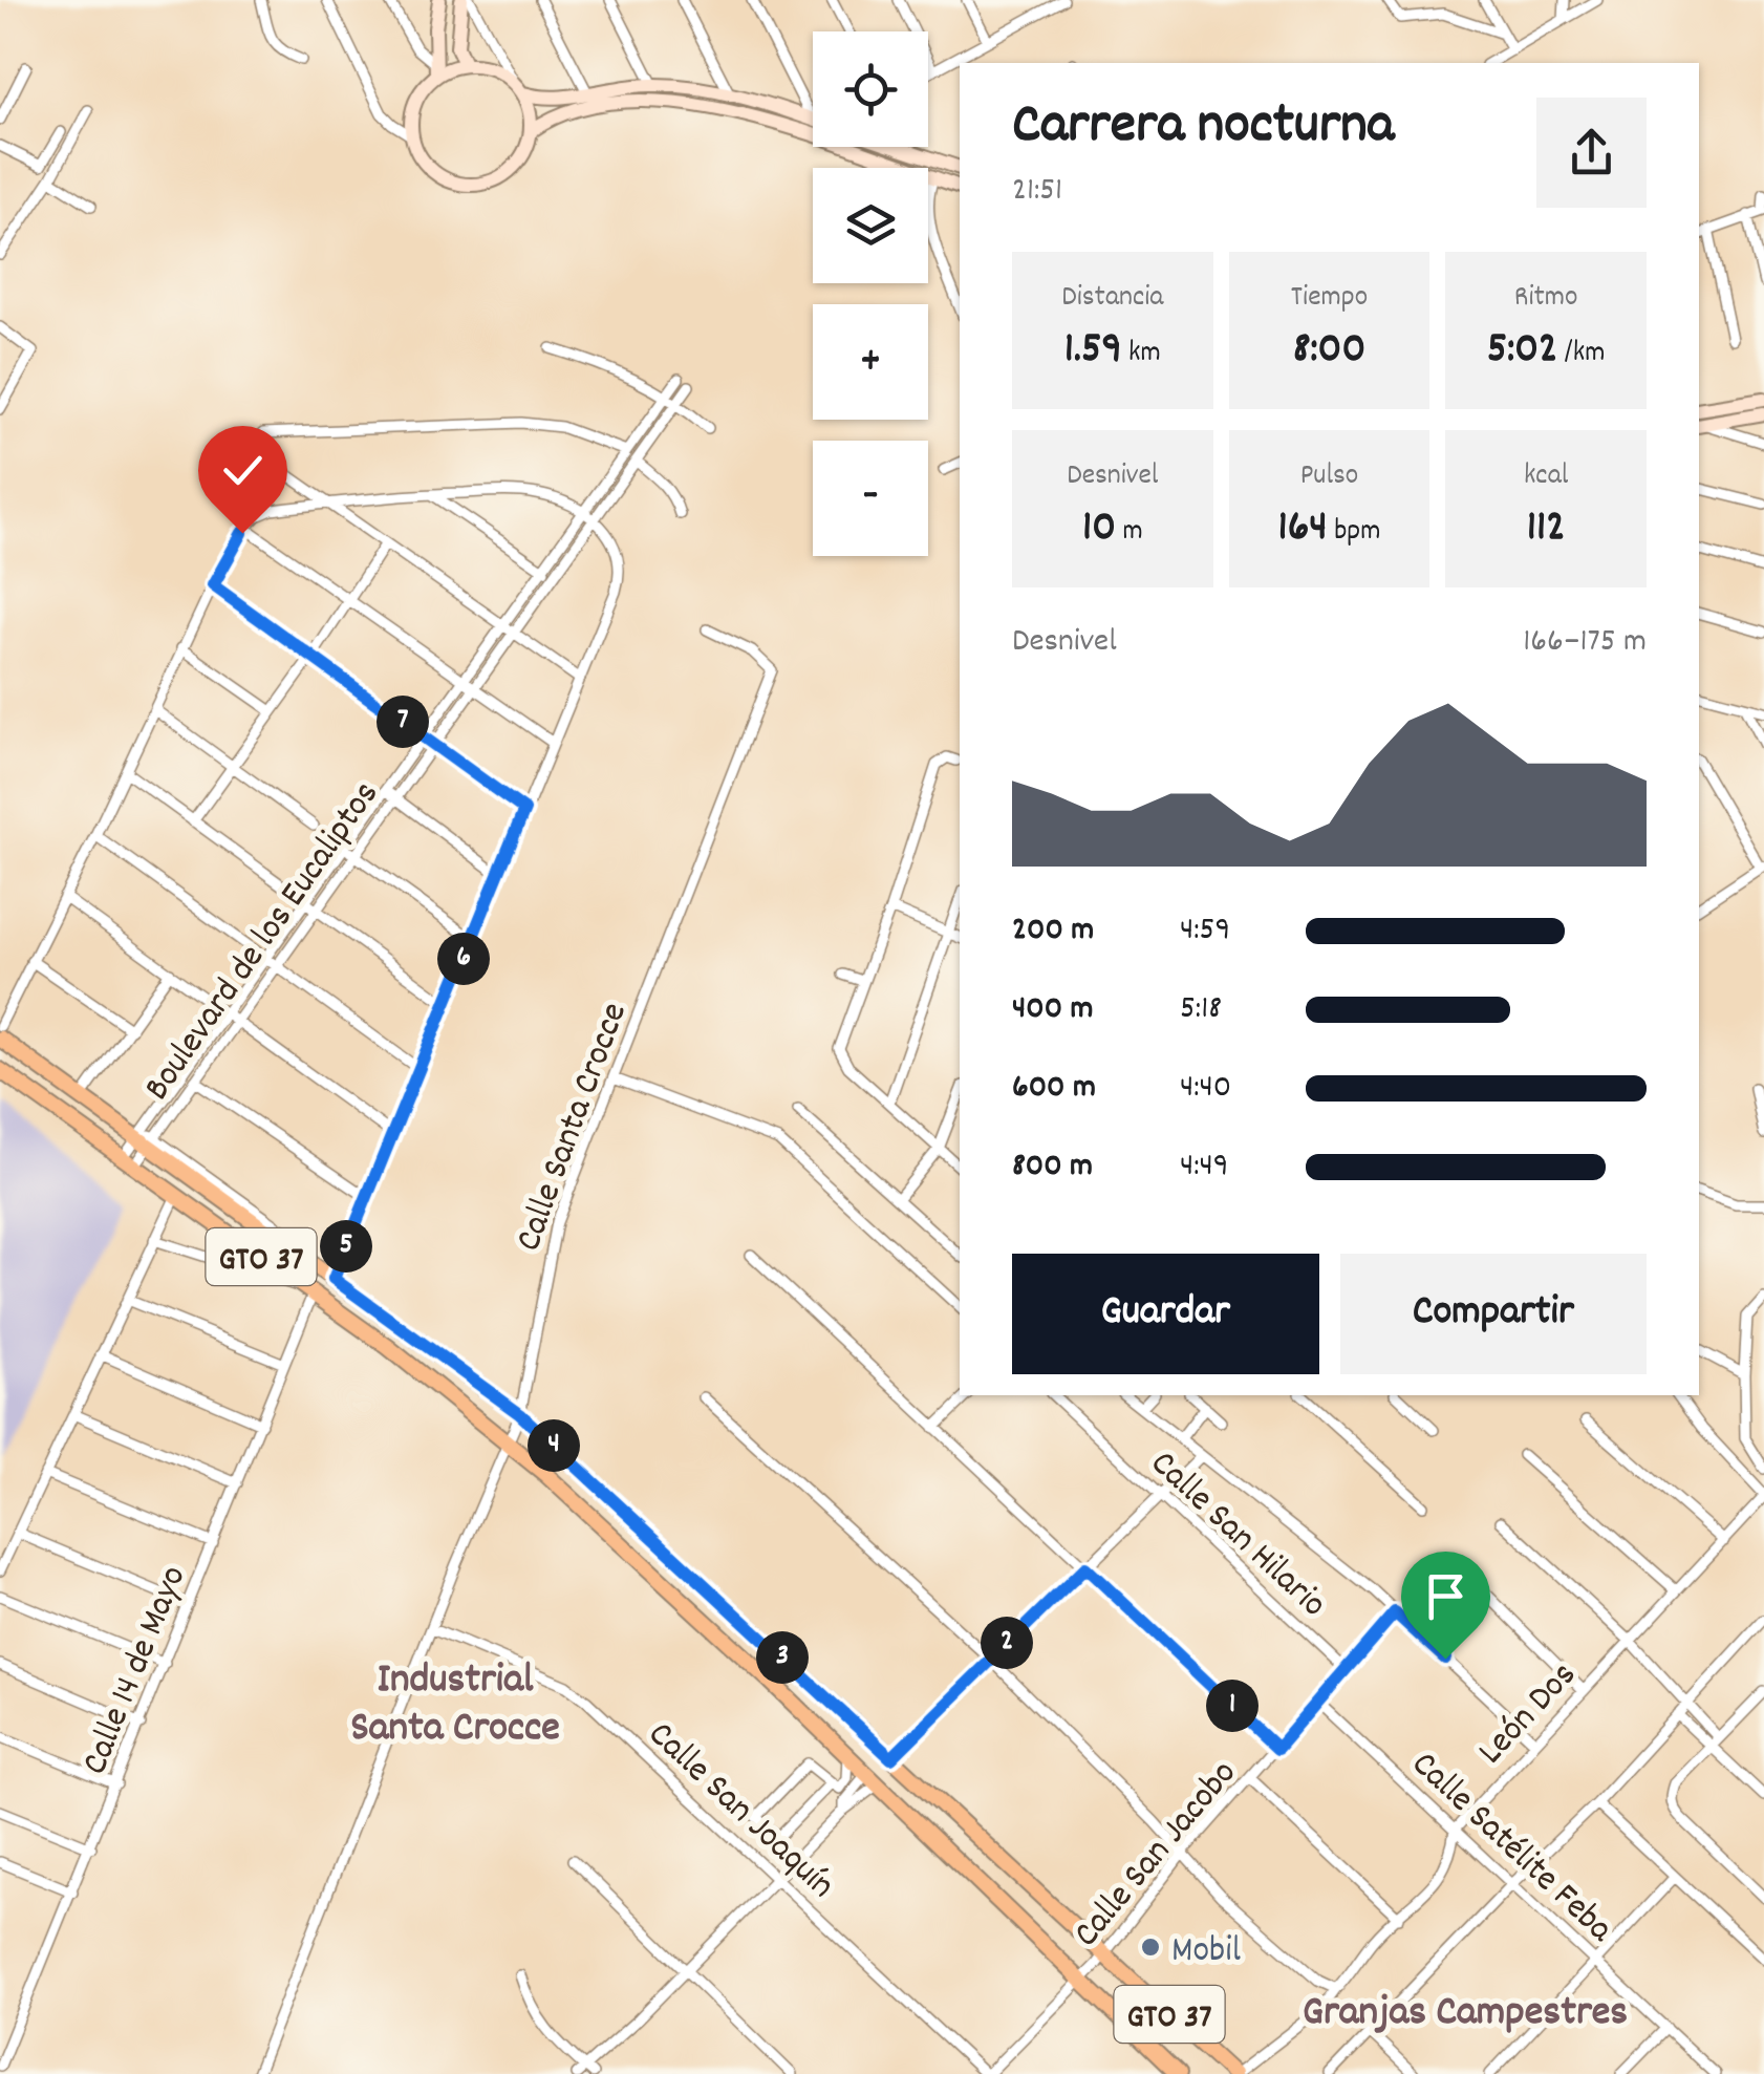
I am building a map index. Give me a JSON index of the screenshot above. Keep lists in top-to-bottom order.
{
  "streets": {
    "main road": ["GTO 37"],
    "street": [
      "Boulevard de los Eucaliptos",
      "Calle Santa Crocce",
      "Calle San Hilario",
      "Calle 14 de Mayo",
      "León Dos",
      "Calle San Joaquín",
      "Calle Satélite Feba",
      "Calle San Jacobo"
    ]
  },
  "crossings": [
    ["Boulevard de los Eucaliptos", "GTO 37"],
    ["Calle Santa Crocce", "GTO 37"],
    ["Calle Santa Crocce", "Calle San Joaquín"],
    ["GTO 37", "Calle 14 de Mayo"],
    ["GTO 37", "León Dos"],
    ["GTO 37", "Calle San Jacobo"],
    ["Calle San Hilario", "Calle San Jacobo"],
    ["León Dos", "Calle Satélite Feba"],
    ["Calle San Joaquín", "Calle San Jacobo"],
    ["Calle Satélite Feba", "Calle San Jacobo"]
  ],
  "districts": ["Industrial Santa Crocce", "Granjas Campestres"],
  "places": ["Mobil"],
  "page": {
    "map_buttons": ["+", "−"],
    "heading": ["Carrera nocturna", "21:51"],
    "stats": [
      ["Distancia", "1.59 km"],
      ["Tiempo", "8:00"],
      ["Ritmo", "5:02 /km"],
      ["Desnivel", "10 m"],
      ["Pulso", "164 bpm"],
      ["kcal", "112"]
    ],
    "chart": ["Desnivel", "166–175 m"],
    "pins": [
      "7",
      "6",
      "5",
      "4",
      "2",
      "3",
      "1"
    ],
    "list": [
      {
        "name": "200 m",
        "note": "4:59"
      },
      {
        "name": "400 m",
        "note": "5:18"
      },
      {
        "name": "600 m",
        "note": "4:40"
      },
      {
        "name": "800 m",
        "note": "4:49"
      }
    ],
    "buttons": ["Guardar", "Compartir"]
  }
}
